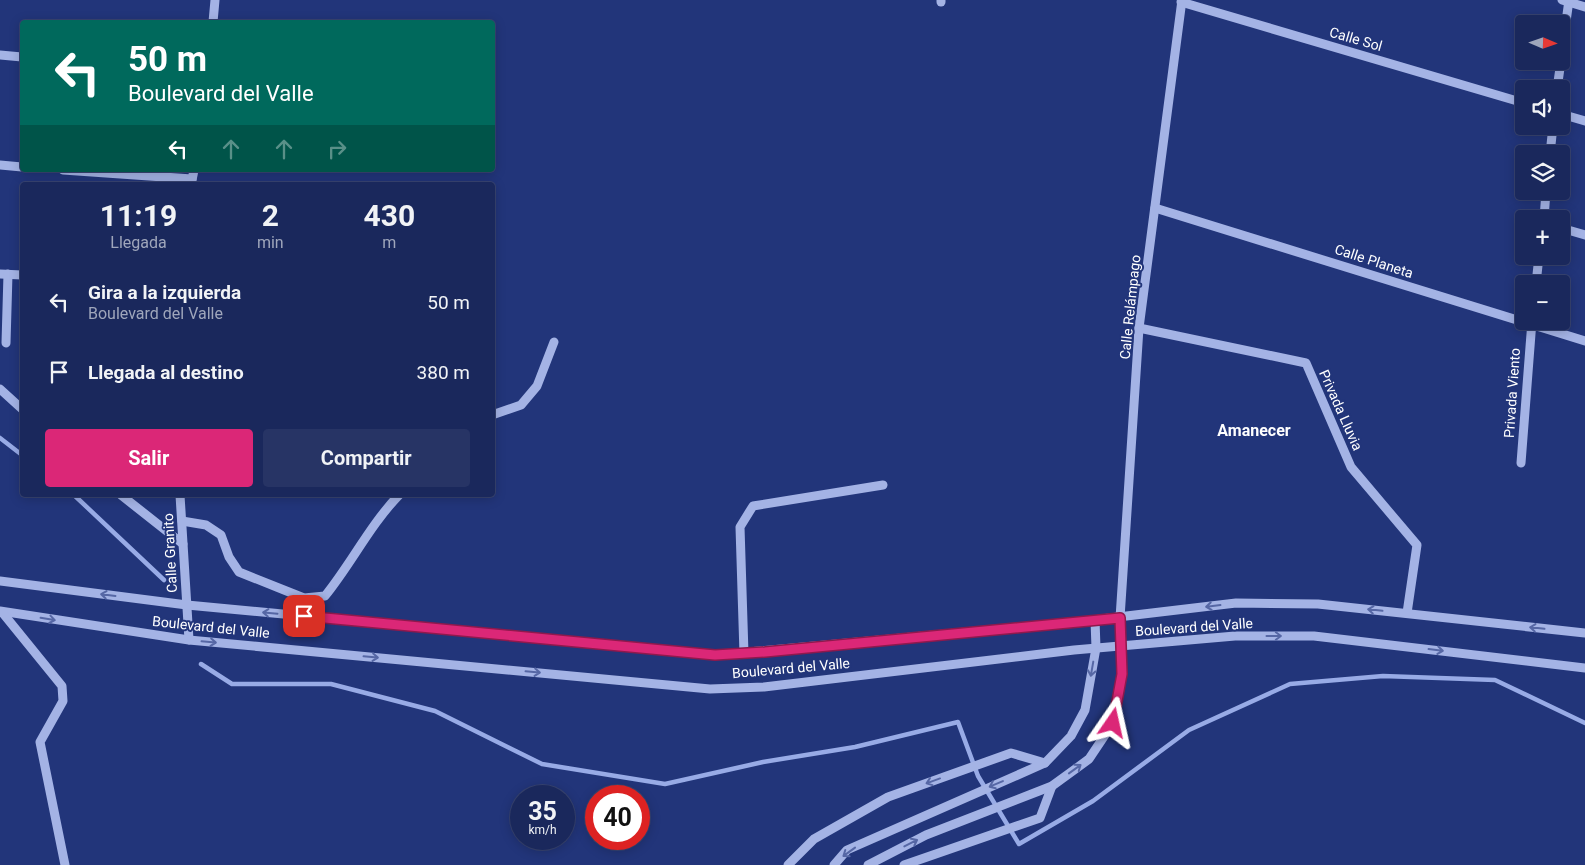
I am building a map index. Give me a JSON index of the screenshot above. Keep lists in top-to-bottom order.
{
  "streets": {
    "street": [
      "Calle Sol",
      "Calle Planeta",
      "Calle Relámpago",
      "Privada Viento",
      "Privada Lluvia",
      "Calle Granito",
      "Boulevard del Valle"
    ]
  },
  "crossings": [
    ["Calle Sol", "Calle Relámpago"],
    ["Calle Planeta", "Calle Relámpago"],
    ["Calle Relámpago", "Privada Lluvia"],
    ["Calle Relámpago", "Boulevard del Valle"],
    ["Privada Lluvia", "Boulevard del Valle"],
    ["Calle Granito", "Boulevard del Valle"]
  ],
  "districts": ["Amanecer"],
  "north": "right",
  "page": {
    "map_buttons": ["+", "−"],
    "turn": ["50 m", "Boulevard del Valle"],
    "eta": [
      "11:19",
      "Llegada",
      "2",
      "min",
      "430",
      "m"
    ],
    "list": [
      {
        "name": "Gira a la izquierda",
        "note": "Boulevard del Valle",
        "value": "50 m"
      },
      {
        "name": "Llegada al destino",
        "value": "380 m"
      }
    ],
    "buttons": ["Salir", "Compartir"],
    "speed": "35 km/h",
    "limit": "40"
  }
}
